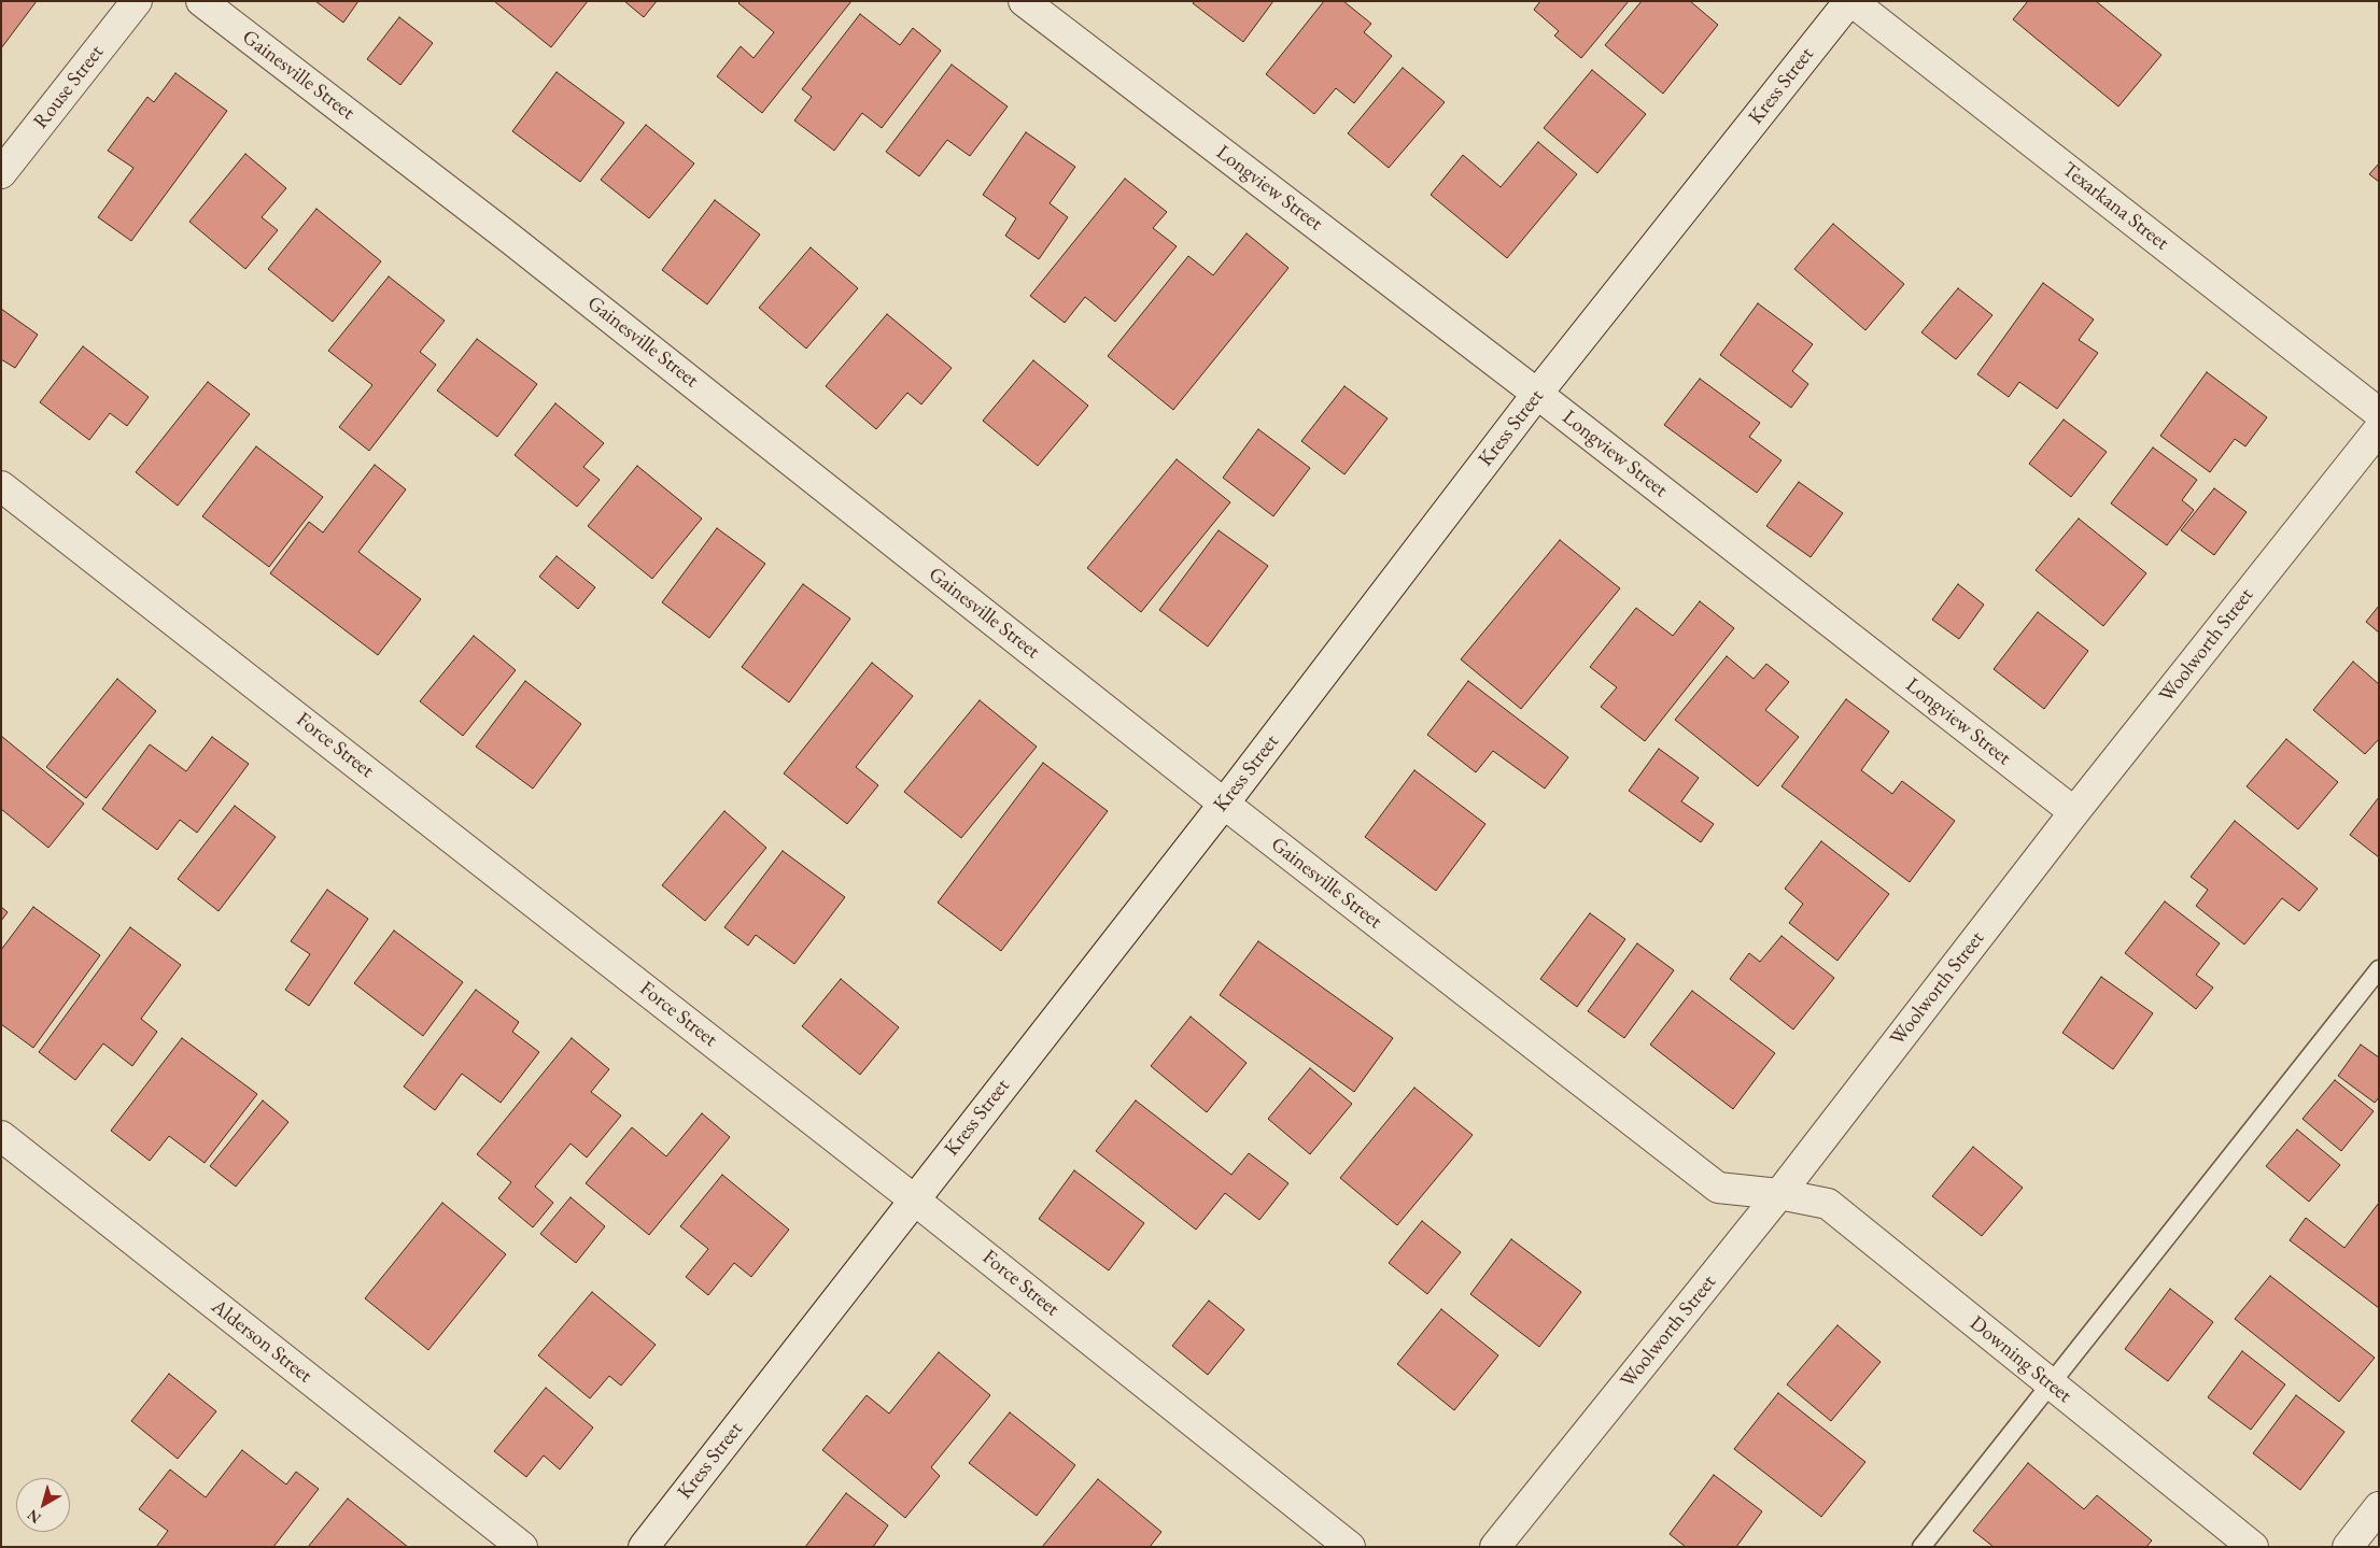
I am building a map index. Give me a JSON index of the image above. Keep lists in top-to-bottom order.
{
  "streets": {
    "street": [
      "Gainesville Street",
      "Kress Street",
      "Rouse Street",
      "Longview Street",
      "Texarkana Street",
      "Woolworth Street",
      "Force Street",
      "Alderson Street",
      "Downing Street"
    ]
  },
  "crossings": [
    ["Gainesville Street", "Kress Street"],
    ["Gainesville Street", "Woolworth Street"],
    ["Gainesville Street", "Downing Street"],
    ["Kress Street", "Longview Street"],
    ["Kress Street", "Texarkana Street"],
    ["Kress Street", "Force Street"],
    ["Longview Street", "Woolworth Street"],
    ["Woolworth Street", "Downing Street"]
  ],
  "north": "bottom left"
}
